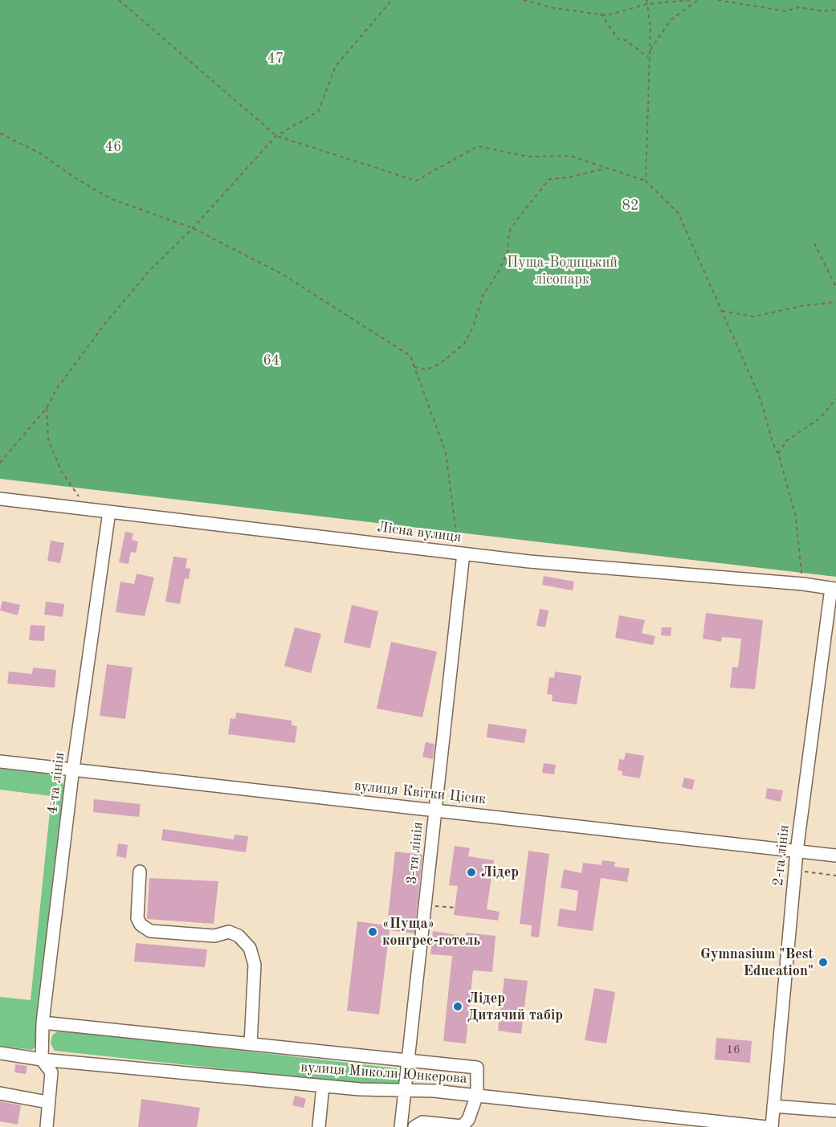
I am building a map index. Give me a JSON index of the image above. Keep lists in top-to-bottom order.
{
  "streets": {
    "street": [
      "Лісна вулиця",
      "4-та лінія",
      "вулиця Квітки Цісик",
      "3-тя лінія",
      "2-га лінія",
      "вулиця Миколи Юнкерова"
    ]
  },
  "crossings": [
    ["Лісна вулиця", "4-та лінія"],
    ["Лісна вулиця", "3-тя лінія"],
    ["Лісна вулиця", "2-га лінія"],
    ["4-та лінія", "вулиця Квітки Цісик"],
    ["4-та лінія", "вулиця Миколи Юнкерова"],
    ["вулиця Квітки Цісик", "3-тя лінія"],
    ["вулиця Квітки Цісик", "2-га лінія"],
    ["3-тя лінія", "вулиця Миколи Юнкерова"]
  ],
  "parks": [
    "47",
    "46",
    "82",
    "Пуща-Водицький лісопарк",
    "64"
  ],
  "places": [
    "Лідер",
    "«Пуща» конгрес-готель",
    "Gymnasium \"Best Education\"",
    "Лідер Дитячий табір"
  ],
  "house_numbers": ["16"]
}
